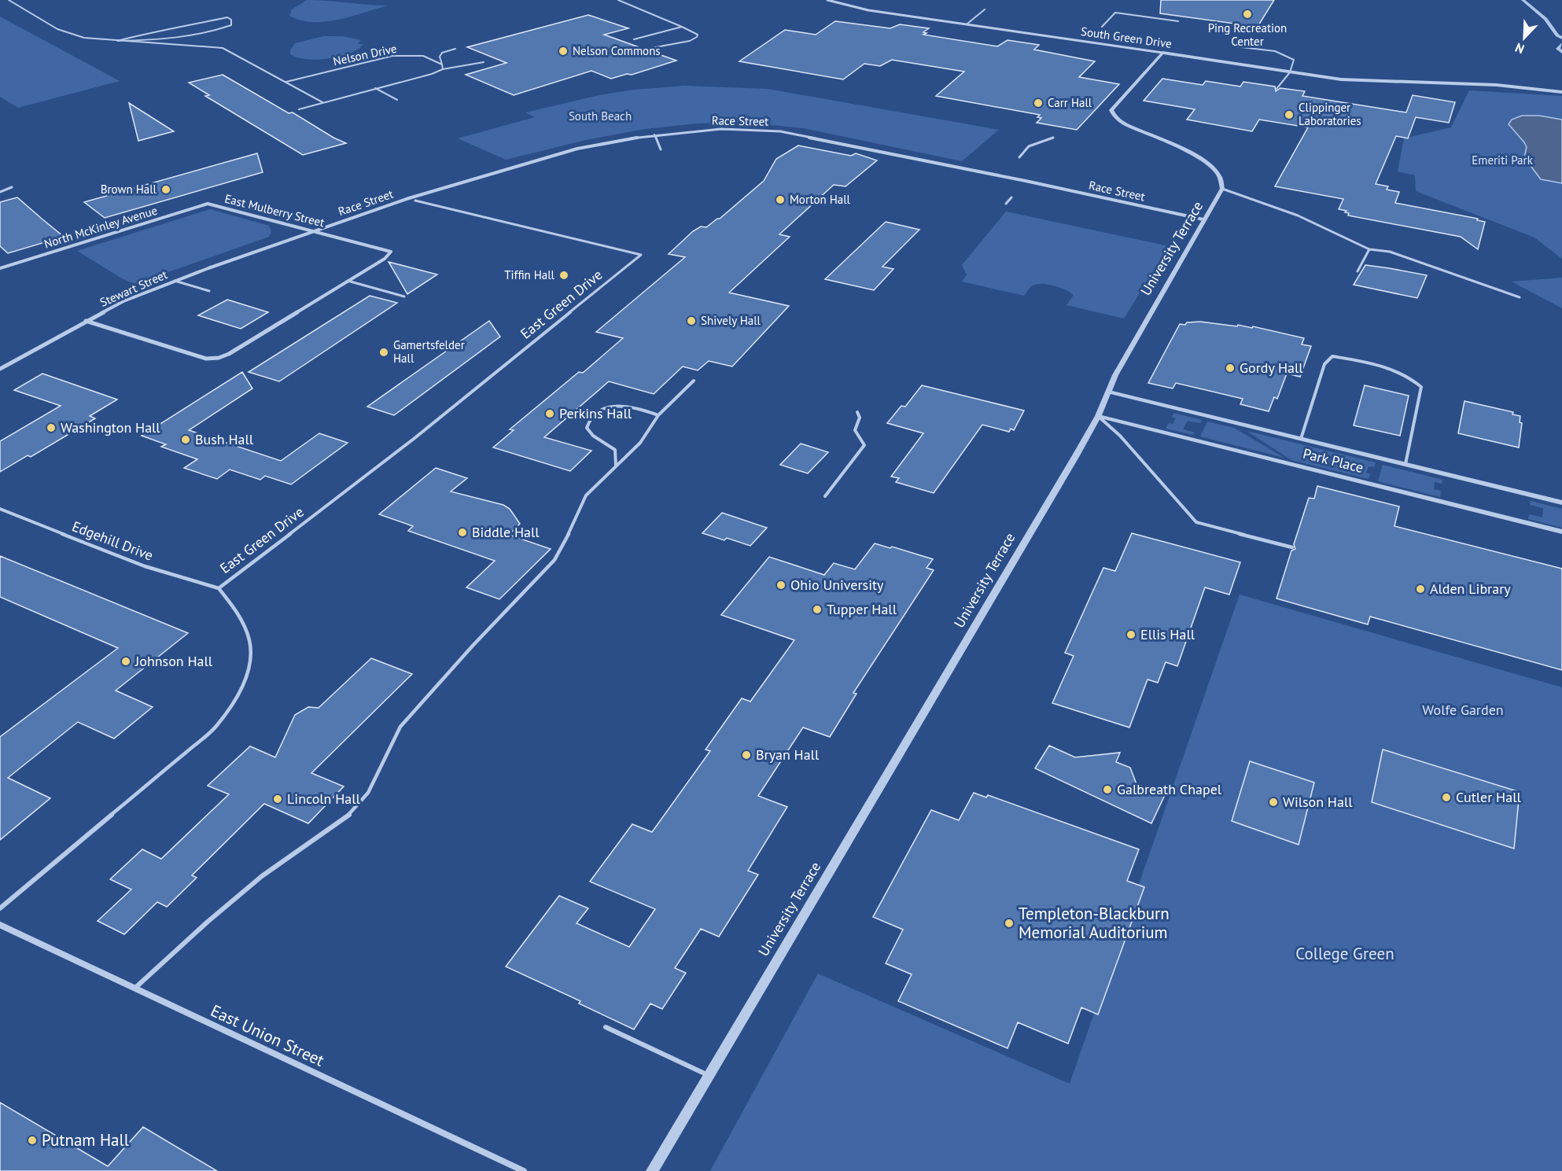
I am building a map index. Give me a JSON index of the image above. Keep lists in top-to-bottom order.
{
  "streets": {
    "street": [
      "South Green Drive",
      "Race Street",
      "East Mulberry Street",
      "North McKinley Avenue",
      "University Terrace",
      "Stewart Street",
      "Park Place",
      "East Union Street"
    ],
    "lane": ["Nelson Drive", "East Green Drive", "Edgehill Drive"]
  },
  "crossings": [
    ["Race Street", "East Mulberry Street"],
    ["Race Street", "University Terrace"],
    ["Race Street", "Stewart Street"],
    ["East Mulberry Street", "North McKinley Avenue"],
    ["University Terrace", "Park Place"],
    ["East Green Drive", "Edgehill Drive"]
  ],
  "parks": [
    "South Beach",
    "Emeriti Park",
    "Wolfe Garden",
    "College Green"
  ],
  "places": [
    "Ping Recreation Center",
    "Nelson Commons",
    "Carr Hall",
    "Clippinger Laboratories",
    "Brown Hall",
    "Morton Hall",
    "Tiffin Hall",
    "Shively Hall",
    "Gamertsfelder Hall",
    "Gordy Hall",
    "Perkins Hall",
    "Washington Hall",
    "Bush Hall",
    "Biddle Hall",
    "Ohio University",
    "Alden Library",
    "Tupper Hall",
    "Ellis Hall",
    "Johnson Hall",
    "Bryan Hall",
    "Galbreath Chapel",
    "Cutler Hall",
    "Lincoln Hall",
    "Wilson Hall",
    "Templeton-Blackburn Memorial Auditorium",
    "Putnam Hall"
  ],
  "north": "bottom left"
}
